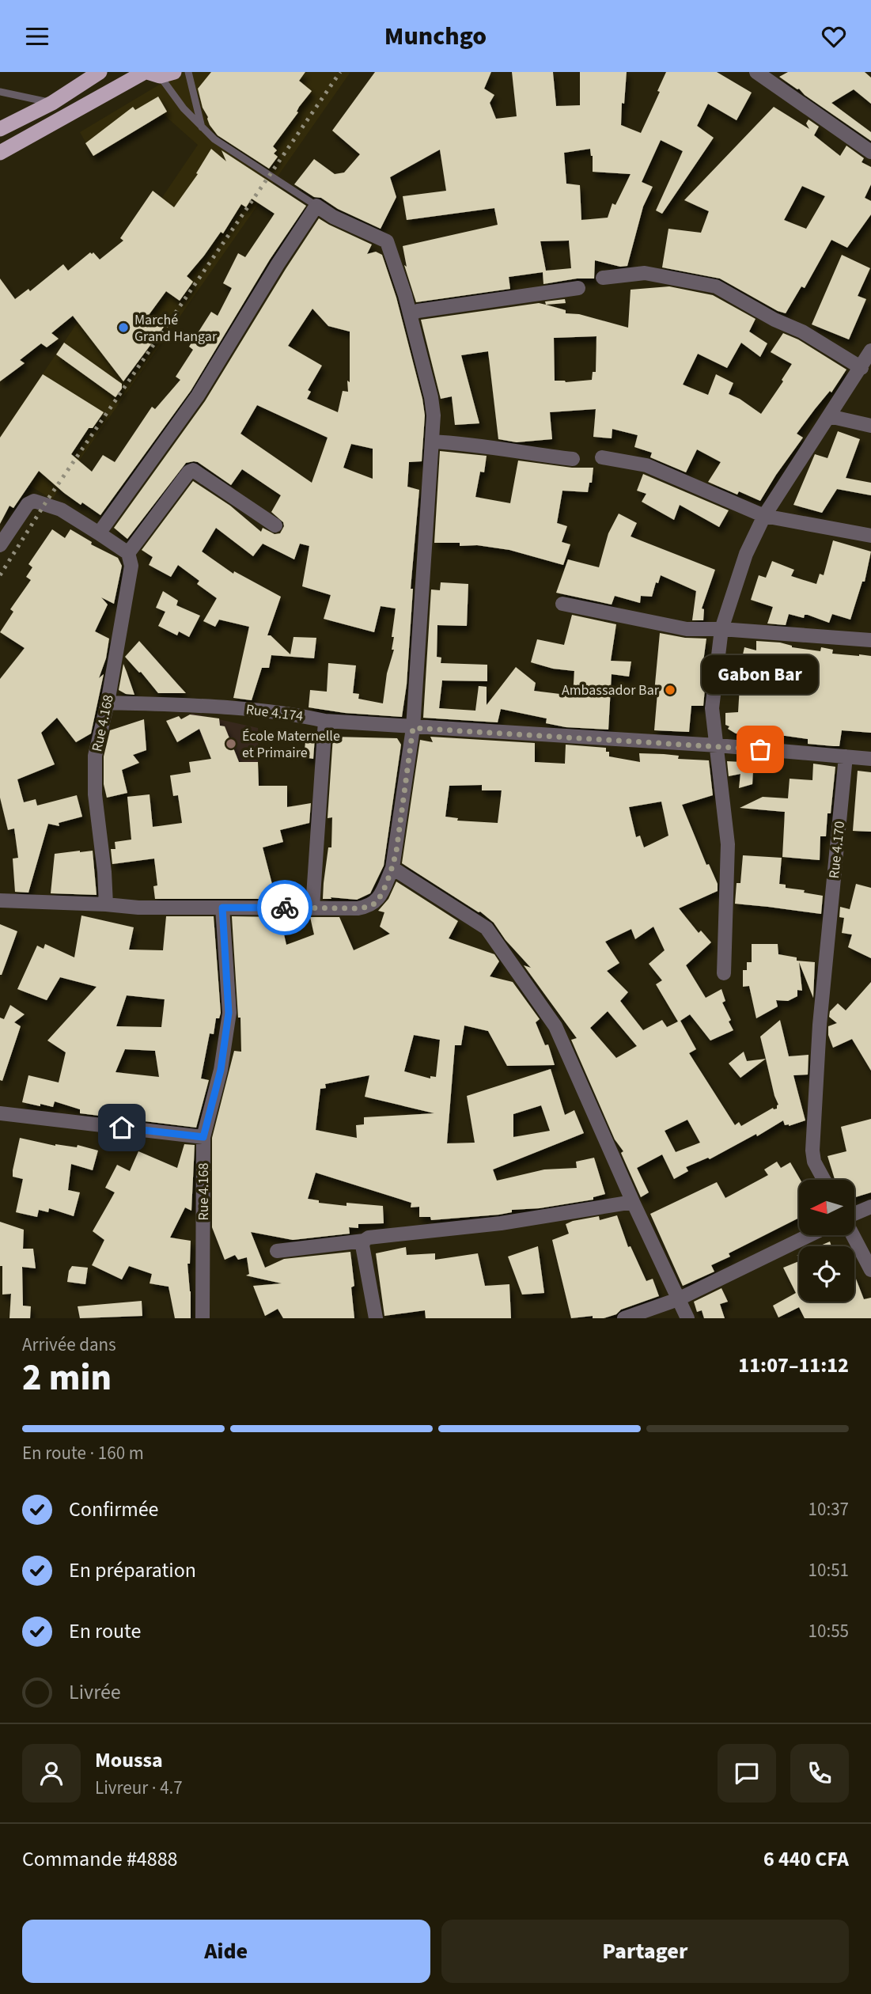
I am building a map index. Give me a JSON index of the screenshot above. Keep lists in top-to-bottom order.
{
  "streets": {
    "street": ["Rue 4.174", "Rue 4.168", "Rue 4.170"]
  },
  "crossings": [
    ["Rue 4.174", "Rue 4.168"],
    ["Rue 4.174", "Rue 4.170"]
  ],
  "places": [
    "Marché Grand Hangar",
    "Ambassador Bar",
    "École Maternelle et Primaire",
    "Gabon Bar"
  ],
  "north": "left",
  "page": {
    "header": "Munchgo",
    "bubble": "Gabon Bar",
    "heading": ["2 min", "Arrivée dans", "11:07–11:12"],
    "panel": [
      "Moussa",
      "Livreur · 4.7",
      "Commande #4888",
      "6 440 CFA"
    ],
    "bar": "En route · 160 m",
    "list": [
      ["Confirmée", "10:37"],
      ["En préparation", "10:51"],
      ["En route", "10:55"],
      "Livrée"
    ],
    "buttons": ["Aide", "Partager"]
  }
}
